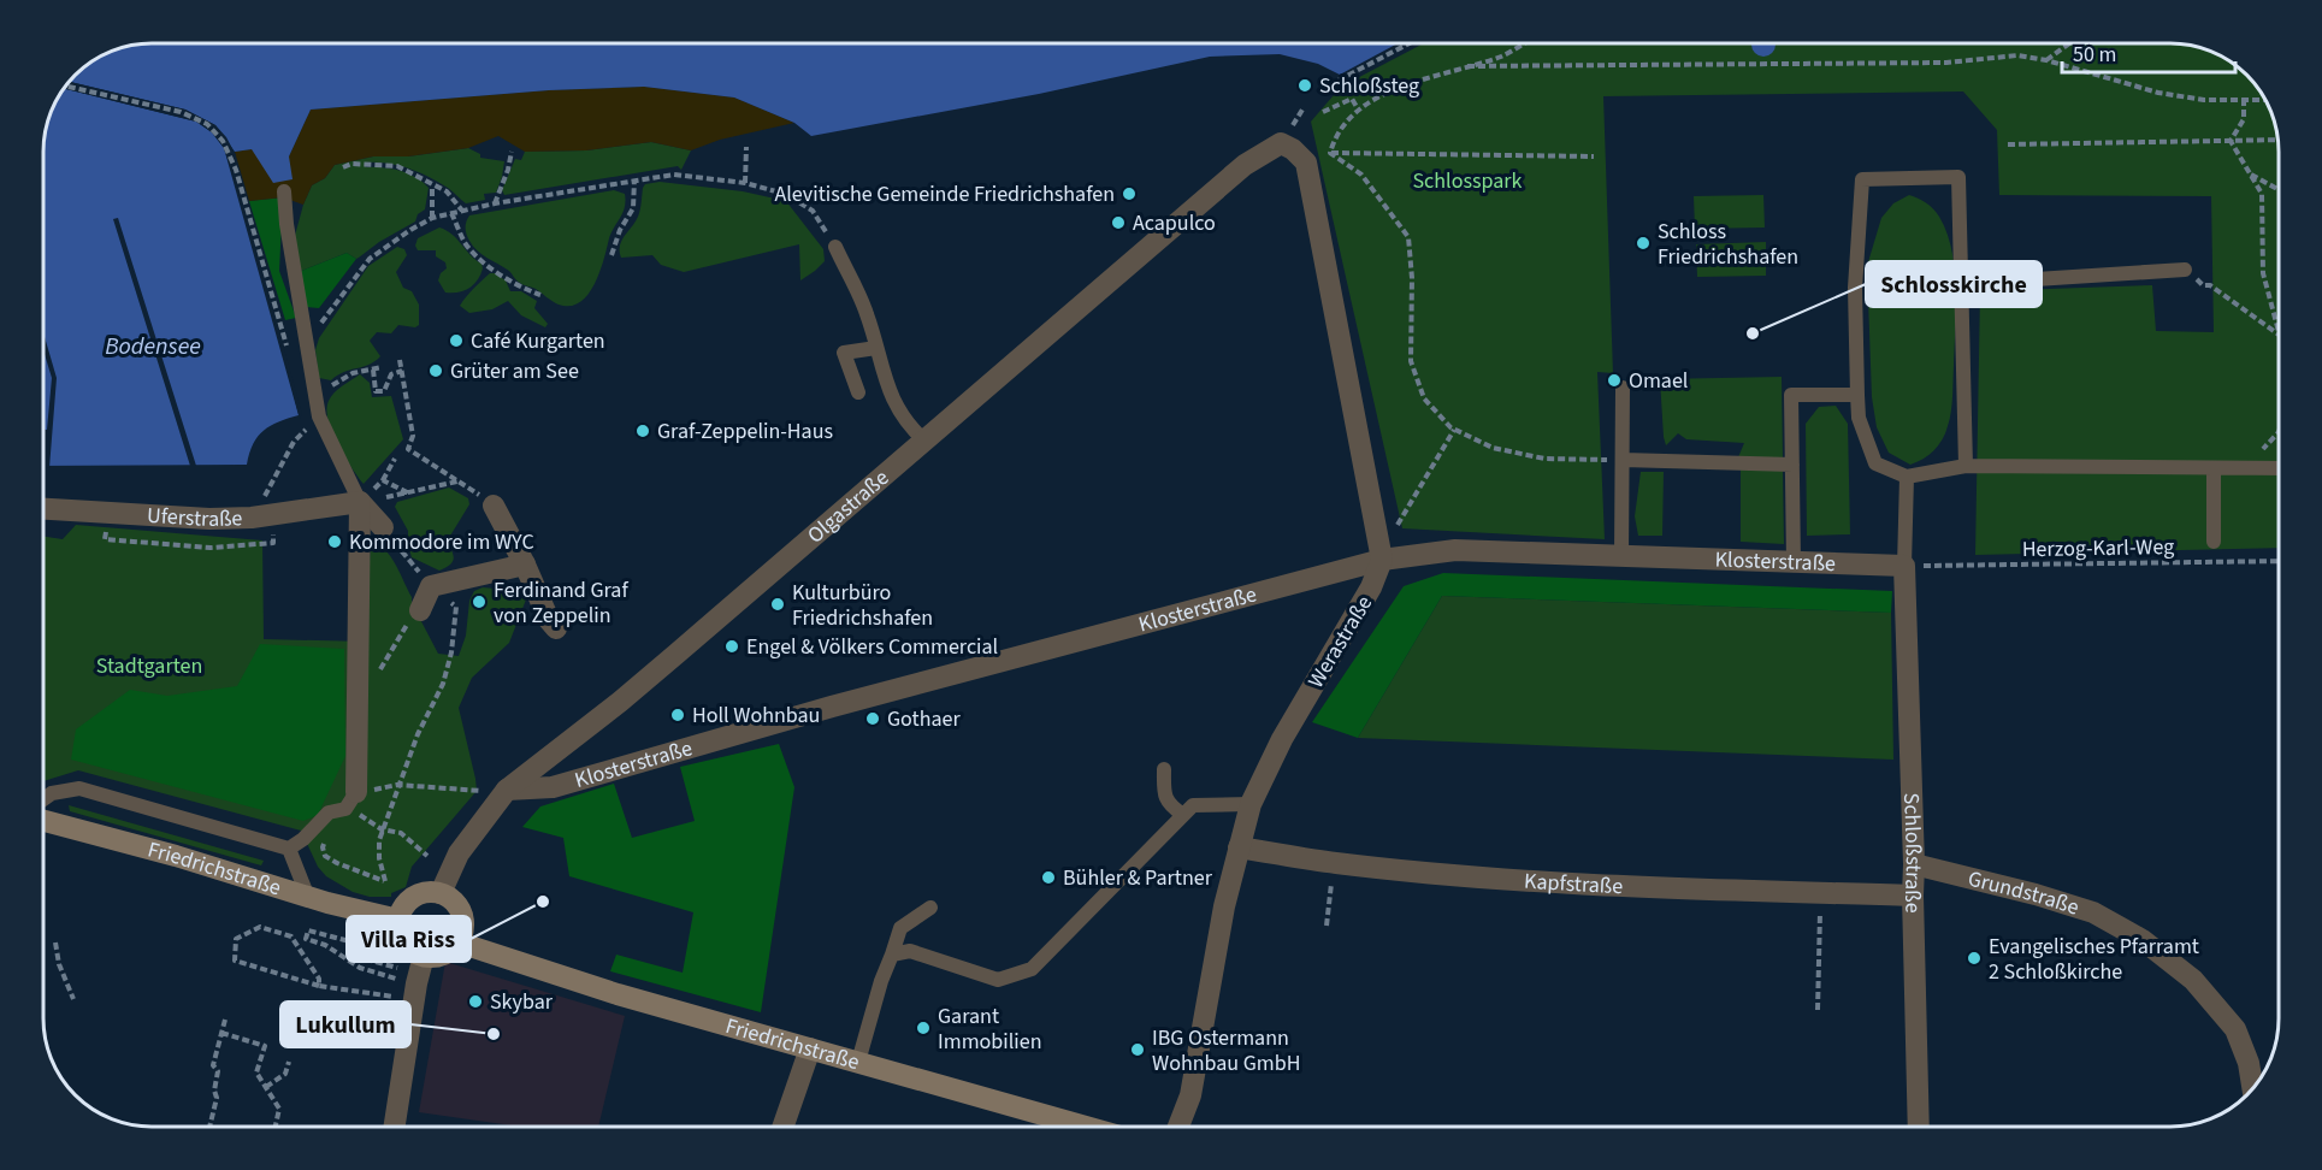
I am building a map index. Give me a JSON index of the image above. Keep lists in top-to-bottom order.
{
  "streets": {
    "main road": ["Friedrichstraße"],
    "street": [
      "Olgastraße",
      "Uferstraße",
      "Klosterstraße",
      "Werastraße",
      "Schloßstraße",
      "Kapfstraße",
      "Grundstraße"
    ],
    "path": ["Herzog-Karl-Weg"]
  },
  "crossings": [
    ["Olgastraße", "Klosterstraße"],
    ["Olgastraße", "Werastraße"],
    ["Olgastraße", "Friedrichstraße"],
    ["Herzog-Karl-Weg", "Klosterstraße"],
    ["Herzog-Karl-Weg", "Schloßstraße"],
    ["Klosterstraße", "Werastraße"],
    ["Klosterstraße", "Schloßstraße"],
    ["Werastraße", "Kapfstraße"],
    ["Schloßstraße", "Kapfstraße"],
    ["Schloßstraße", "Grundstraße"]
  ],
  "water": ["Bodensee"],
  "parks": ["Schlosspark", "Stadtgarten"],
  "places": [
    "Schloßsteg",
    "Alevitische Gemeinde Friedrichshafen",
    "Acapulco",
    "Schloss Friedrichshafen",
    "Schlosskirche",
    "Café Kurgarten",
    "Grüter am See",
    "Omael",
    "Graf-Zeppelin-Haus",
    "Kommodore im WYC",
    "Ferdinand Graf von Zeppelin",
    "Kulturbüro Friedrichshafen",
    "Engel & Völkers Commercial",
    "Holl Wohnbau",
    "Gothaer",
    "Bühler & Partner",
    "Villa Riss",
    "Evangelisches Pfarramt 2 Schloßkirche",
    "Skybar",
    "Garant Immobilien",
    "Lukullum",
    "IBG Ostermann Wohnbau GmbH"
  ],
  "scale_bar": "50 m"
}
